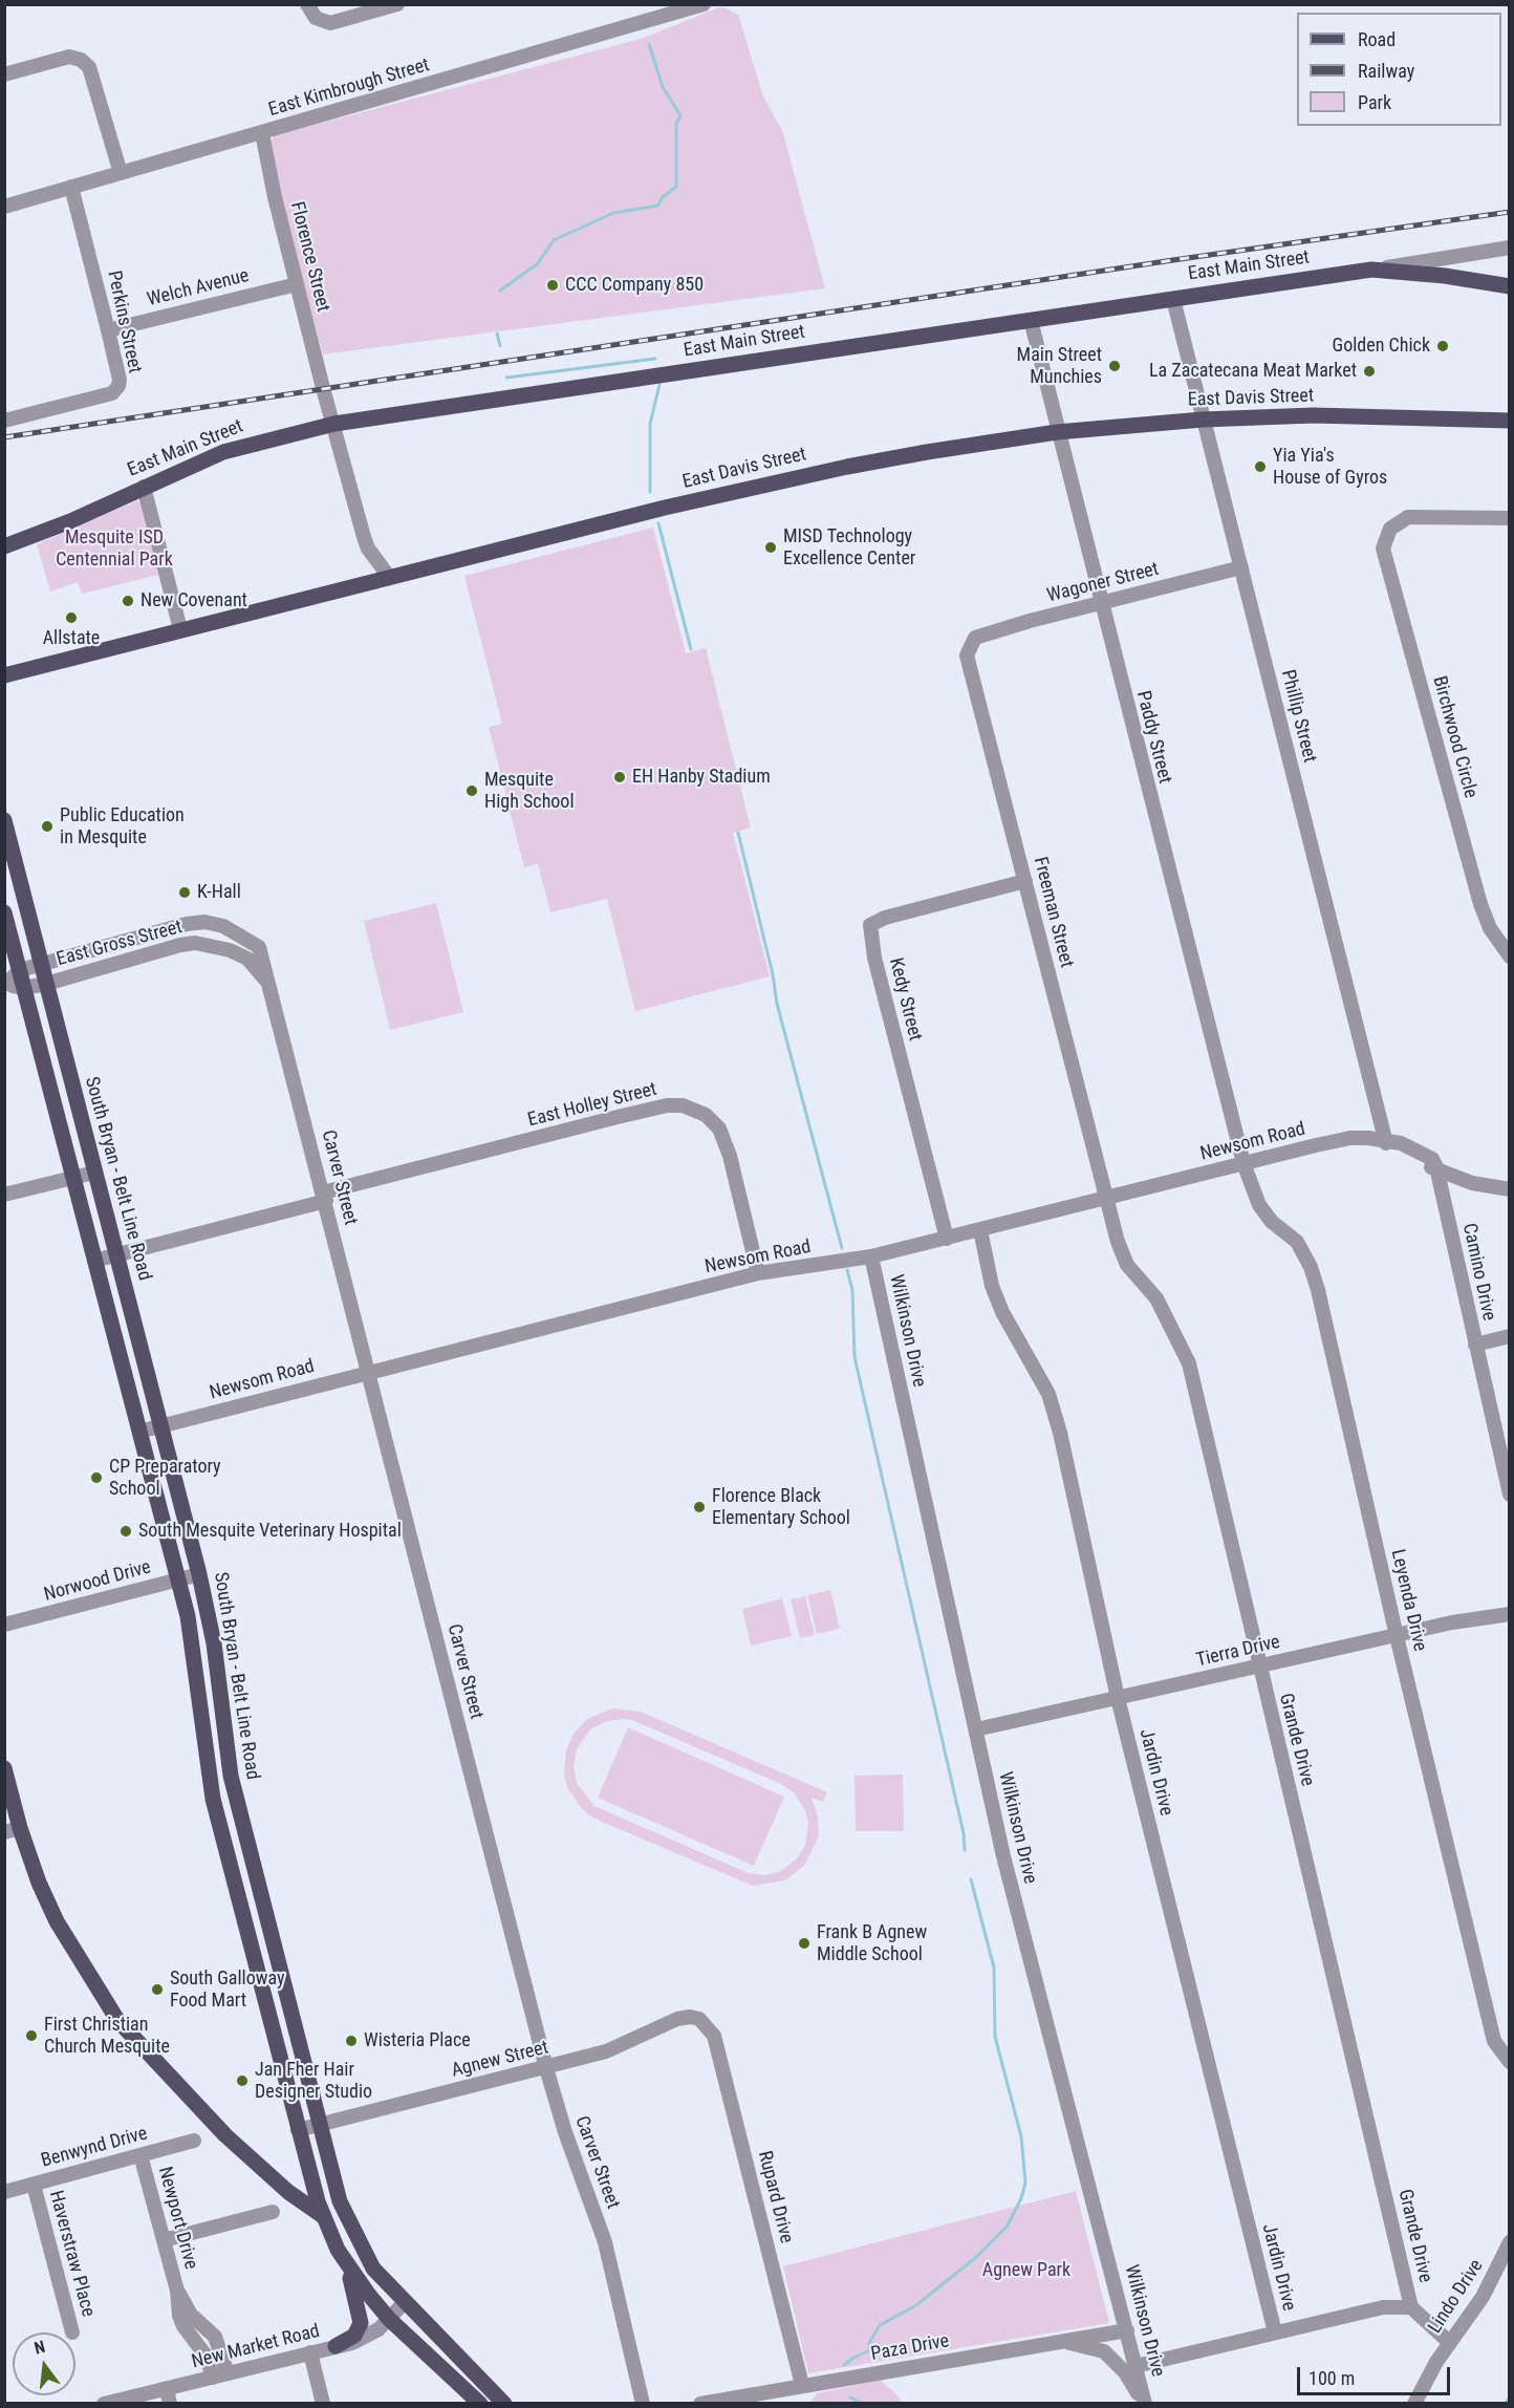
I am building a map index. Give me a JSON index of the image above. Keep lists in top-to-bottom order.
{
  "streets": {
    "main road": ["East Main Street", "East Davis Street", "South Bryan - Belt Line Road"],
    "street": [
      "East Kimbrough Street",
      "Florence Street",
      "Welch Avenue",
      "Perkins Street",
      "Wagoner Street",
      "Phillip Street",
      "Paddy Street",
      "Birchwood Circle",
      "Freeman Street",
      "East Gross Street",
      "Kedy Street",
      "East Holley Street",
      "Newsom Road",
      "Carver Street",
      "Camino Drive",
      "Wilkinson Drive",
      "Norwood Drive",
      "Leyenda Drive",
      "Tierra Drive",
      "Grande Drive",
      "Jardin Drive",
      "Agnew Street",
      "Benwynd Drive",
      "Rupard Drive",
      "Newport Drive",
      "Haverstraw Place",
      "Lindo Drive",
      "New Market Road",
      "Paza Drive"
    ]
  },
  "crossings": [
    ["East Kimbrough Street", "Florence Street"],
    ["East Kimbrough Street", "Perkins Street"],
    ["Florence Street", "East Main Street"],
    ["Florence Street", "Welch Avenue"],
    ["East Main Street", "Phillip Street"],
    ["East Main Street", "Paddy Street"],
    ["Welch Avenue", "Perkins Street"],
    ["East Davis Street", "Phillip Street"],
    ["East Davis Street", "Paddy Street"],
    ["Wagoner Street", "Phillip Street"],
    ["Wagoner Street", "Paddy Street"],
    ["Wagoner Street", "Freeman Street"],
    ["Phillip Street", "Newsom Road"],
    ["Paddy Street", "Newsom Road"],
    ["Paddy Street", "Leyenda Drive"],
    ["Freeman Street", "Kedy Street"],
    ["Freeman Street", "Newsom Road"],
    ["Freeman Street", "Grande Drive"],
    ["East Gross Street", "Carver Street"],
    ["East Gross Street", "South Bryan - Belt Line Road"],
    ["Kedy Street", "Newsom Road"],
    ["East Holley Street", "Newsom Road"],
    ["East Holley Street", "Carver Street"],
    ["East Holley Street", "South Bryan - Belt Line Road"],
    ["Newsom Road", "Carver Street"],
    ["Newsom Road", "South Bryan - Belt Line Road"],
    ["Newsom Road", "Camino Drive"],
    ["Newsom Road", "Wilkinson Drive"],
    ["Newsom Road", "Leyenda Drive"],
    ["Newsom Road", "Grande Drive"],
    ["Newsom Road", "Jardin Drive"],
    ["Carver Street", "Agnew Street"],
    ["South Bryan - Belt Line Road", "Norwood Drive"],
    ["South Bryan - Belt Line Road", "Agnew Street"],
    ["South Bryan - Belt Line Road", "New Market Road"],
    ["Wilkinson Drive", "Tierra Drive"],
    ["Wilkinson Drive", "Paza Drive"],
    ["Leyenda Drive", "Tierra Drive"],
    ["Tierra Drive", "Grande Drive"],
    ["Tierra Drive", "Jardin Drive"],
    ["Agnew Street", "Rupard Drive"],
    ["Benwynd Drive", "Newport Drive"],
    ["Benwynd Drive", "Haverstraw Place"],
    ["Rupard Drive", "Paza Drive"],
    ["Newport Drive", "New Market Road"]
  ],
  "parks": ["Mesquite ISD Centennial Park", "Agnew Park"],
  "places": [
    "CCC Company 850",
    "Golden Chick",
    "Main Street Munchies",
    "La Zacatecana Meat Market",
    "Yia Yia's House of Gyros",
    "MISD Technology Excellence Center",
    "New Covenant",
    "Allstate",
    "EH Hanby Stadium",
    "Mesquite High School",
    "Public Education in Mesquite",
    "K-Hall",
    "CP Preparatory School",
    "Florence Black Elementary School",
    "South Mesquite Veterinary Hospital",
    "Frank B Agnew Middle School",
    "South Galloway Food Mart",
    "First Christian Church Mesquite",
    "Wisteria Place",
    "Jan Fher Hair Designer Studio"
  ],
  "legend": ["Road", "Railway", "Park"],
  "scale_bar": "100 m",
  "north": "top"
}
